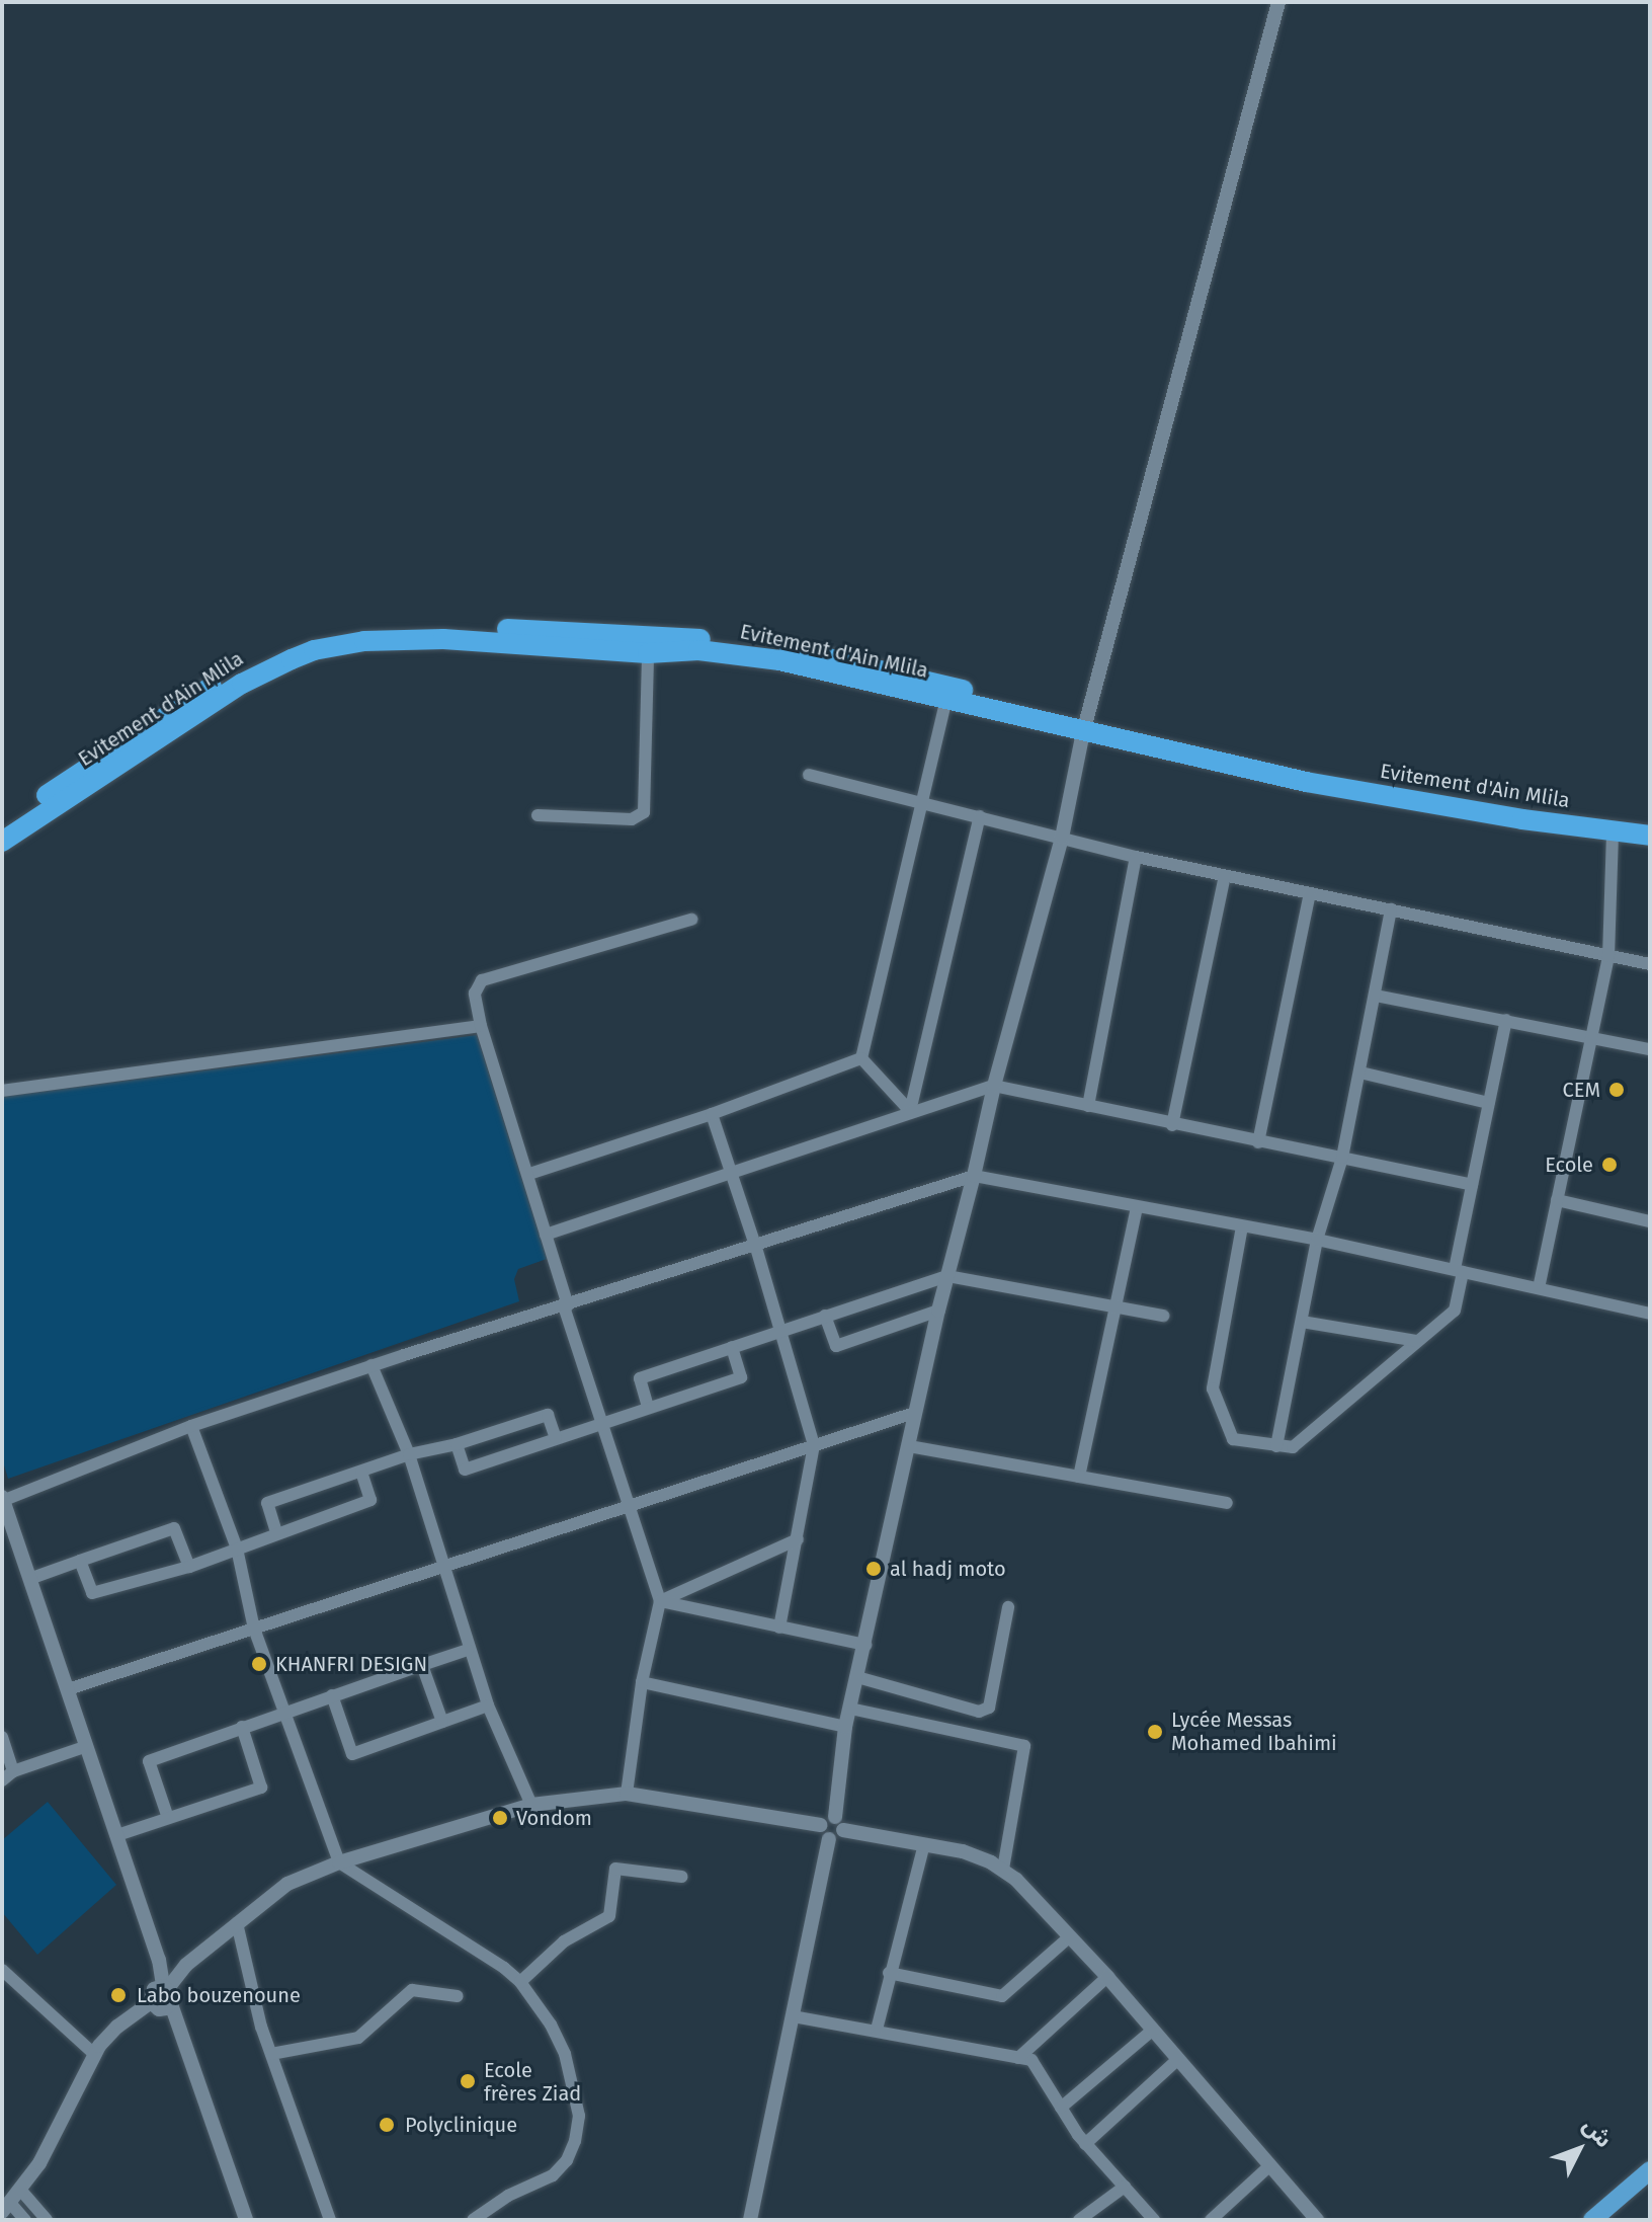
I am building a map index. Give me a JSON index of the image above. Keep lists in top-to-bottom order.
{
  "streets": {
    "highway": ["Evitement d'Ain Mlila"]
  },
  "places": [
    "CEM",
    "Ecole",
    "al hadj moto",
    "KHANFRI DESIGN",
    "Lycée Messas Mohamed Ibahimi",
    "Vondom",
    "Labo bouzenoune",
    "Ecole frères Ziad",
    "Polyclinique"
  ],
  "north": "top right"
}
